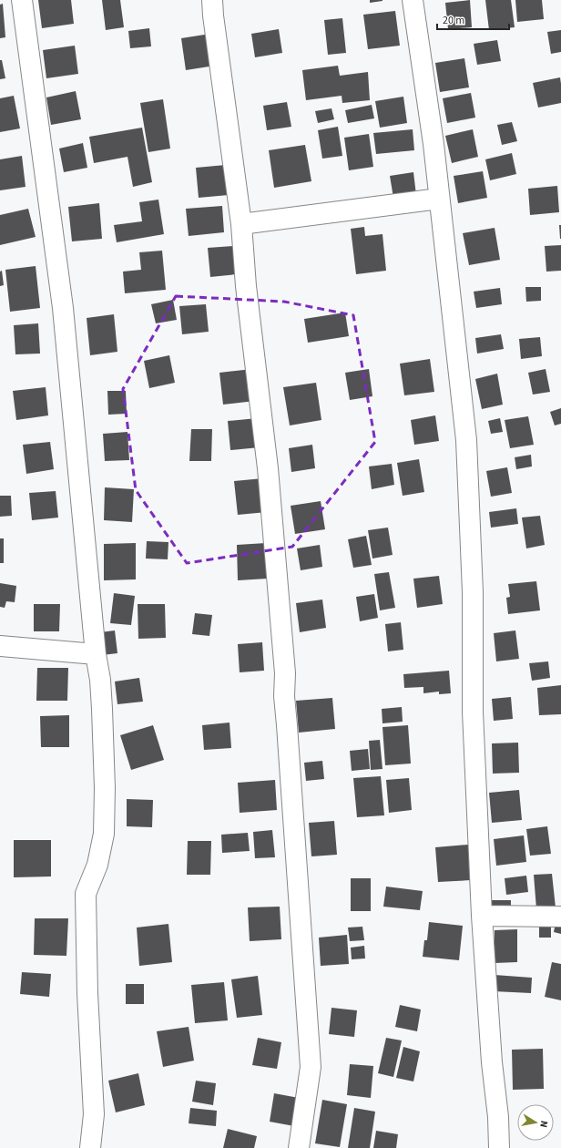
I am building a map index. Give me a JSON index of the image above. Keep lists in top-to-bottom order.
{
  "scale_bar": "20 m",
  "north": "right"
}
